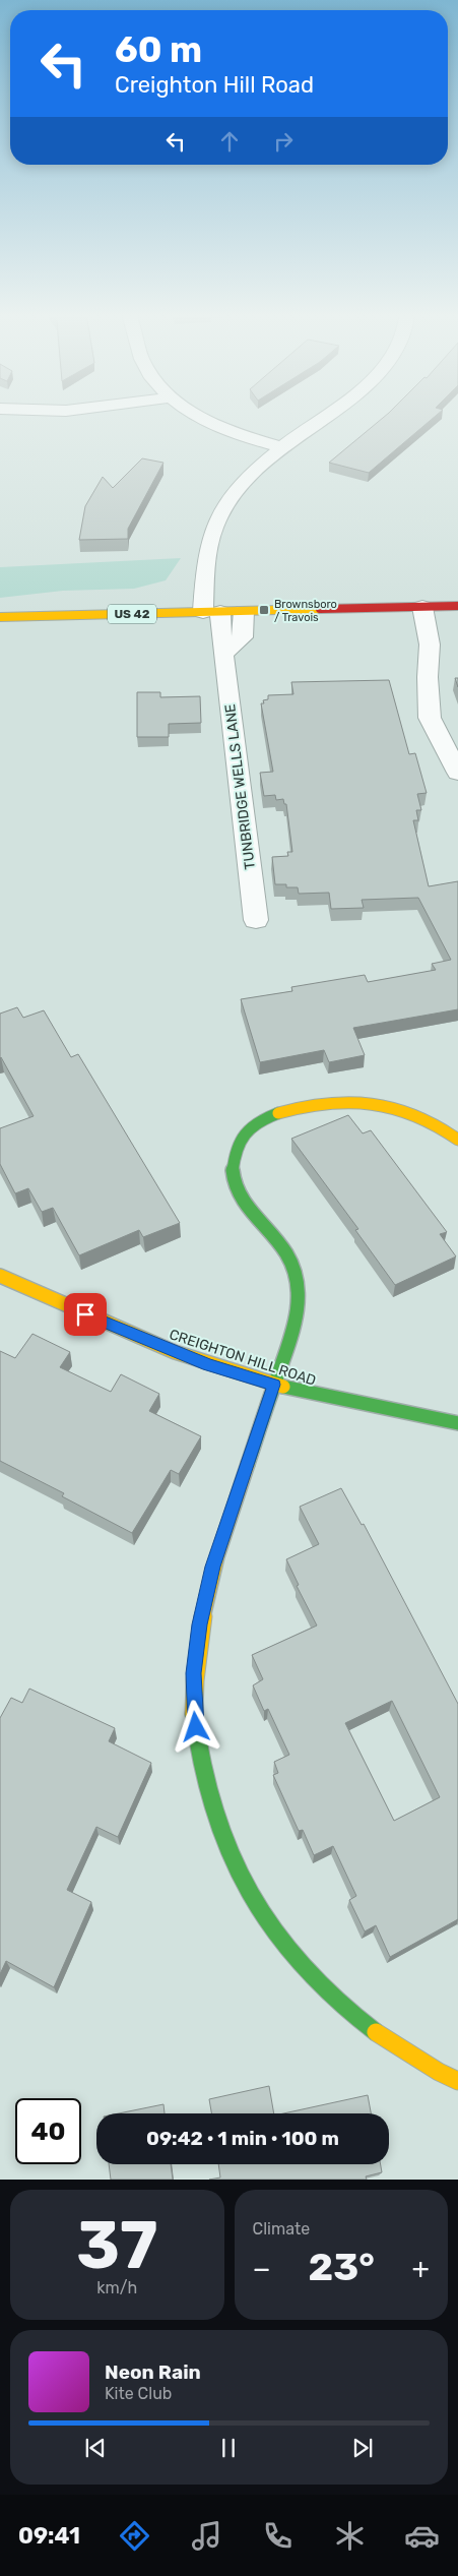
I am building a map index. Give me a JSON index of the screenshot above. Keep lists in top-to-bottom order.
{
  "streets": {
    "street": ["US 42", "TUNBRIDGE WELLS LANE", "CREIGHTON HILL ROAD"]
  },
  "crossings": [
    ["US 42", "TUNBRIDGE WELLS LANE"]
  ],
  "places": {
    "transit": ["Brownsboro / Travois"]
  },
  "page": {
    "turn": ["60 m", "Creighton Hill Road"],
    "limit": "40",
    "trip": "09:42 · 1 min · 100 m",
    "tile": [
      ["37", "km/h"],
      "Climate"
    ],
    "heat": ["−", "23°", "+"],
    "song": ["Neon Rain", "Kite Club"],
    "tabs": "09:41"
  }
}
